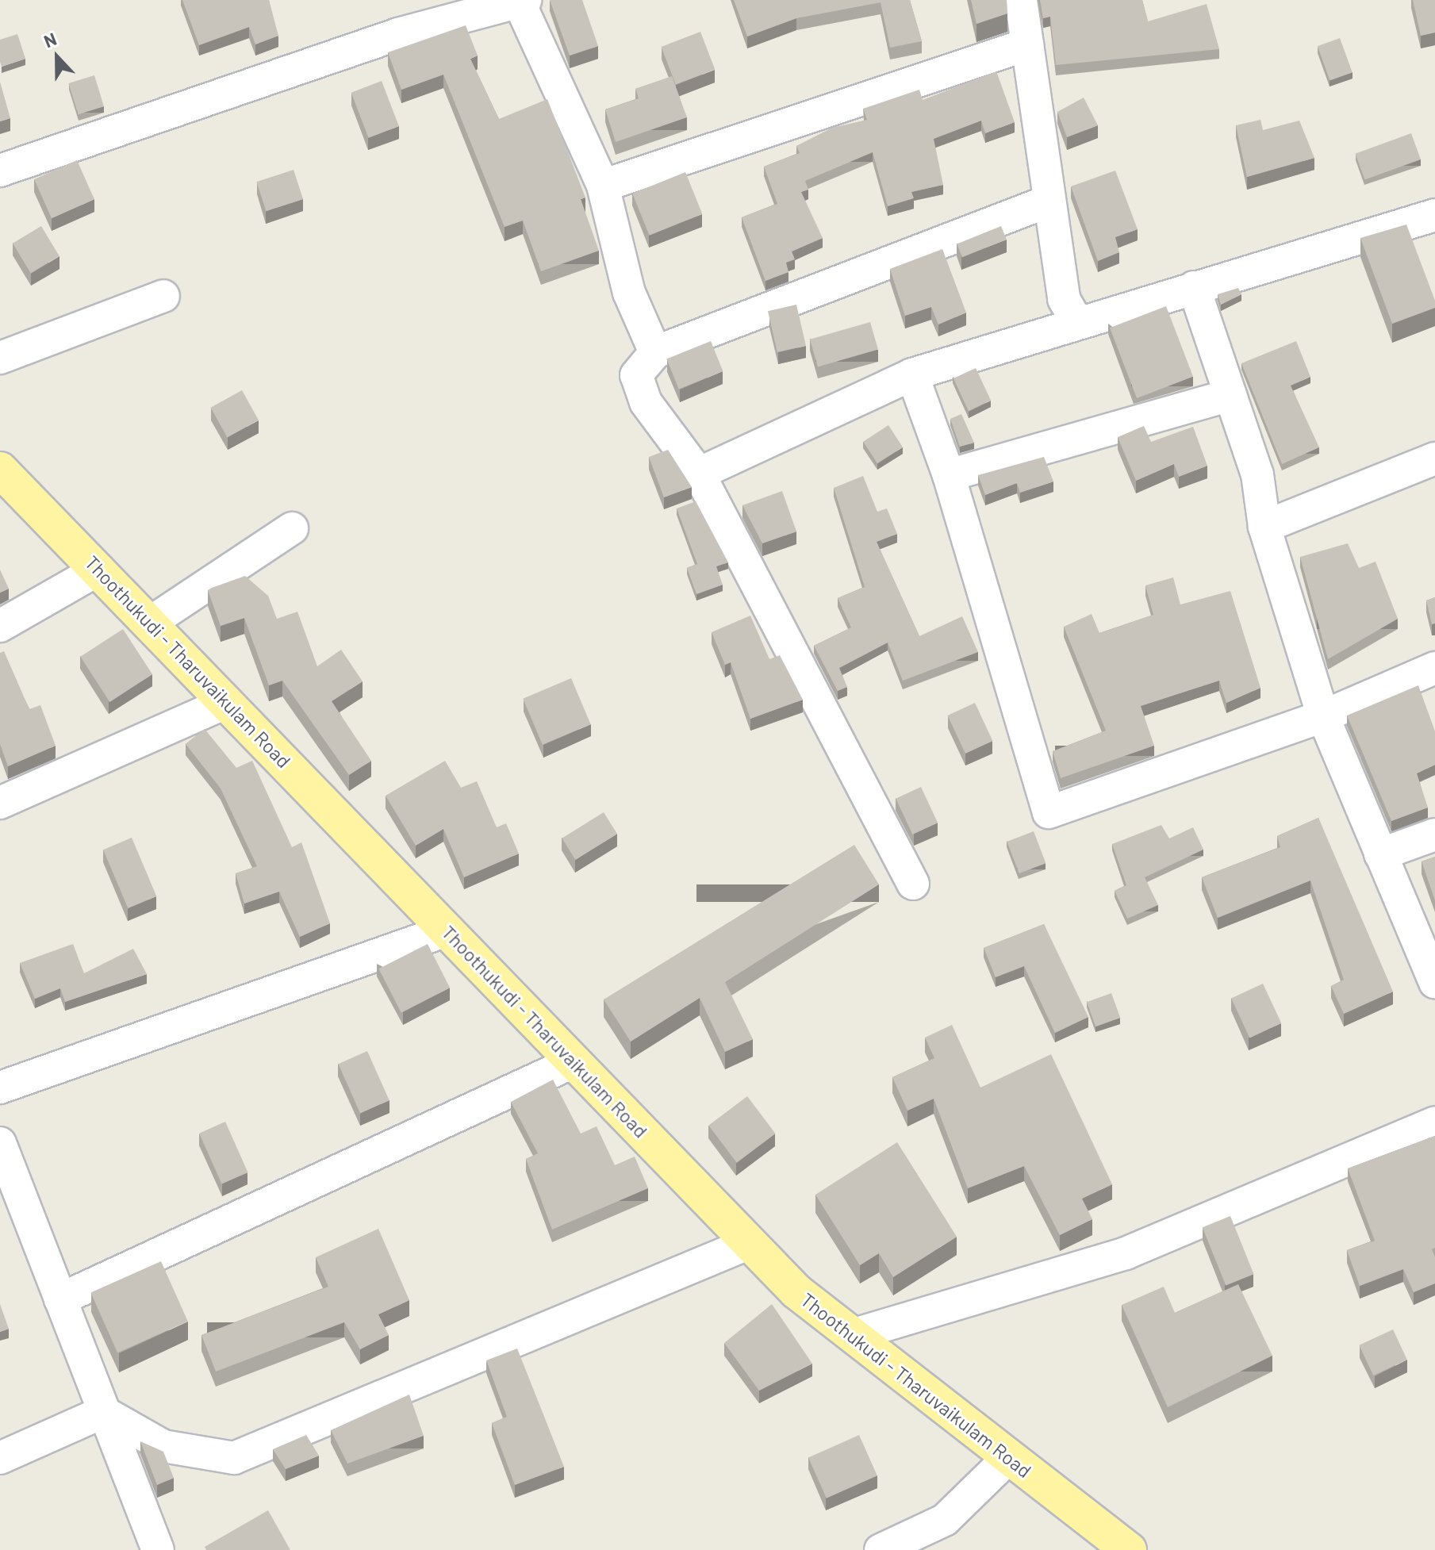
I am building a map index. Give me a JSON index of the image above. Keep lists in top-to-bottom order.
{
  "streets": {
    "main road": ["Thoothukudi - Tharuvaikulam Road"]
  },
  "north": "top"
}
